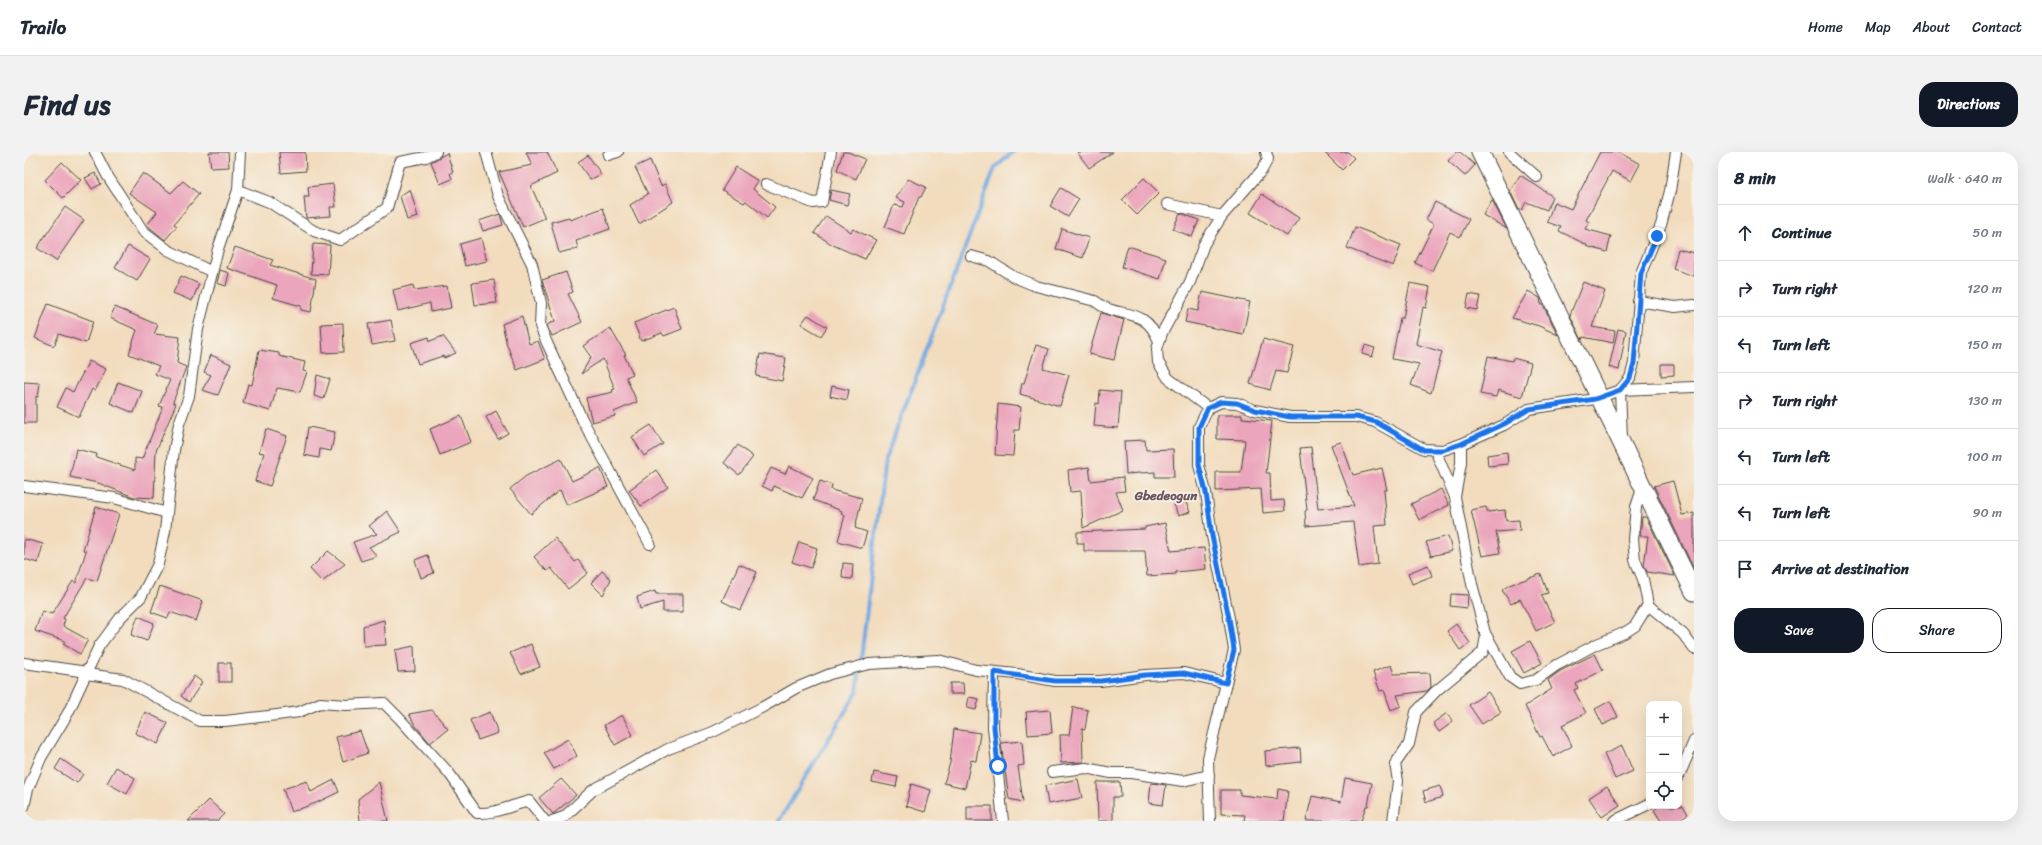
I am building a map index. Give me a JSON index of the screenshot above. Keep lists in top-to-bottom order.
{
  "districts": ["Gbedeogun"],
  "page": {
    "header": "Trailo",
    "nav": [
      "Home",
      "Map",
      "About",
      "Contact"
    ],
    "title": "Find us",
    "buttons": [
      "Directions",
      ["Save", "Share"]
    ],
    "heading": ["8 min", "Walk · 640 m"],
    "list": [
      ["Continue", "50 m"],
      ["Turn right", "120 m"],
      ["Turn left", "150 m"],
      ["Turn right", "130 m"],
      ["Turn left", "100 m"],
      ["Turn left", "90 m"],
      "Arrive at destination"
    ],
    "map_buttons": ["+", "−"]
  }
}
